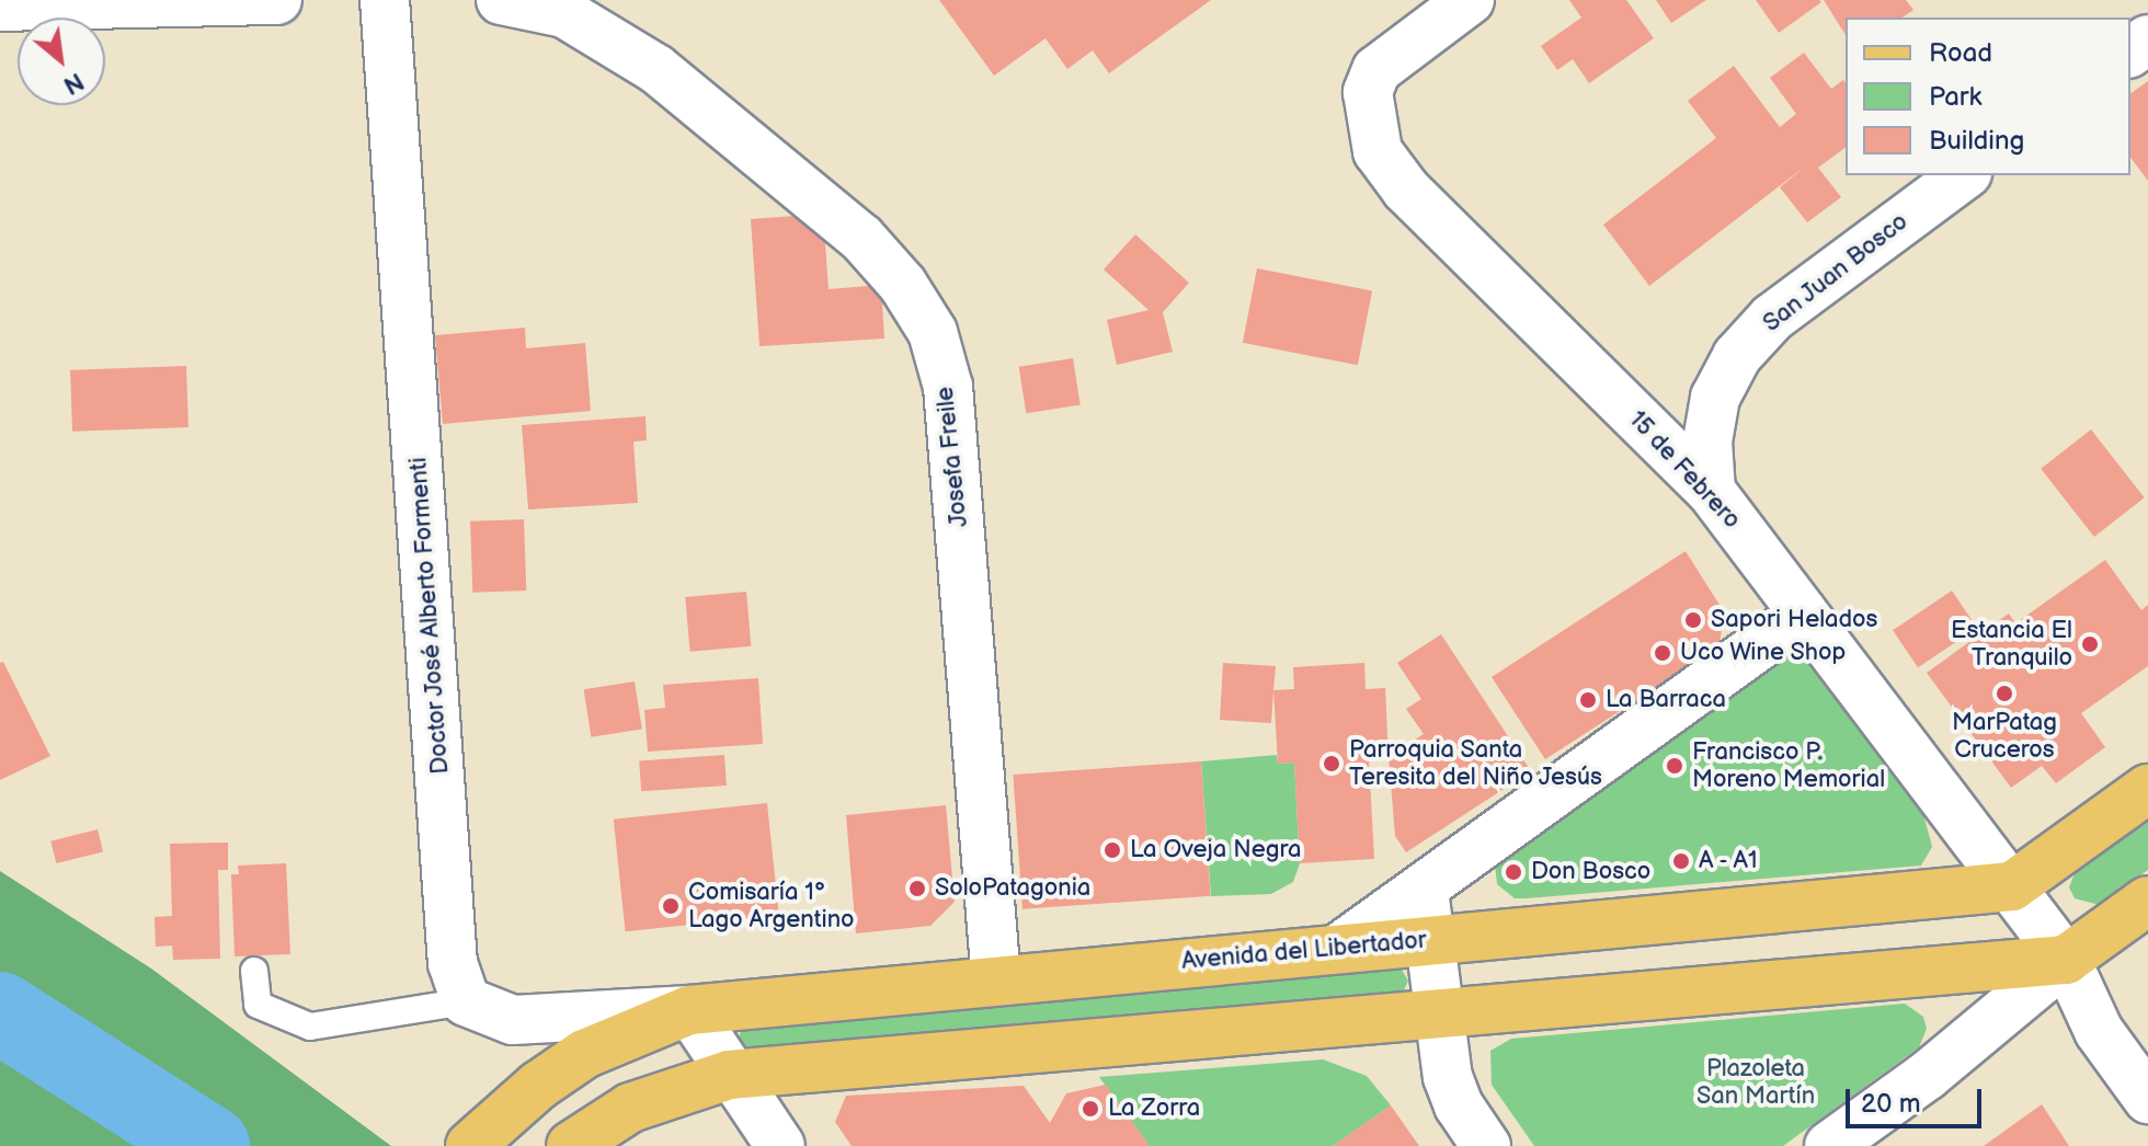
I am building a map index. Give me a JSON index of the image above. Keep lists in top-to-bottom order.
{
  "streets": {
    "main road": ["Avenida del Libertador"],
    "street": [
      "San Juan Bosco",
      "Josefa Freile",
      "15 de Febrero",
      "Doctor José Alberto Formenti"
    ]
  },
  "crossings": [
    ["San Juan Bosco", "15 de Febrero"],
    ["Josefa Freile", "Avenida del Libertador"],
    ["15 de Febrero", "Avenida del Libertador"]
  ],
  "parks": ["Plazoleta San Martín"],
  "places": [
    "Sapori Helados",
    "Estancia El Tranquilo",
    "Uco Wine Shop",
    "MarPatag Cruceros",
    "La Barraca",
    "Parroquia Santa Teresita del Niño Jesús",
    "Francisco P. Moreno Memorial",
    "La Oveja Negra",
    "A - A1",
    "Don Bosco",
    "SoloPatagonia",
    "Comisaría 1° Lago Argentino",
    "La Zorra"
  ],
  "legend": ["Road", "Park", "Building"],
  "scale_bar": "20 m",
  "north": "bottom right"
}
